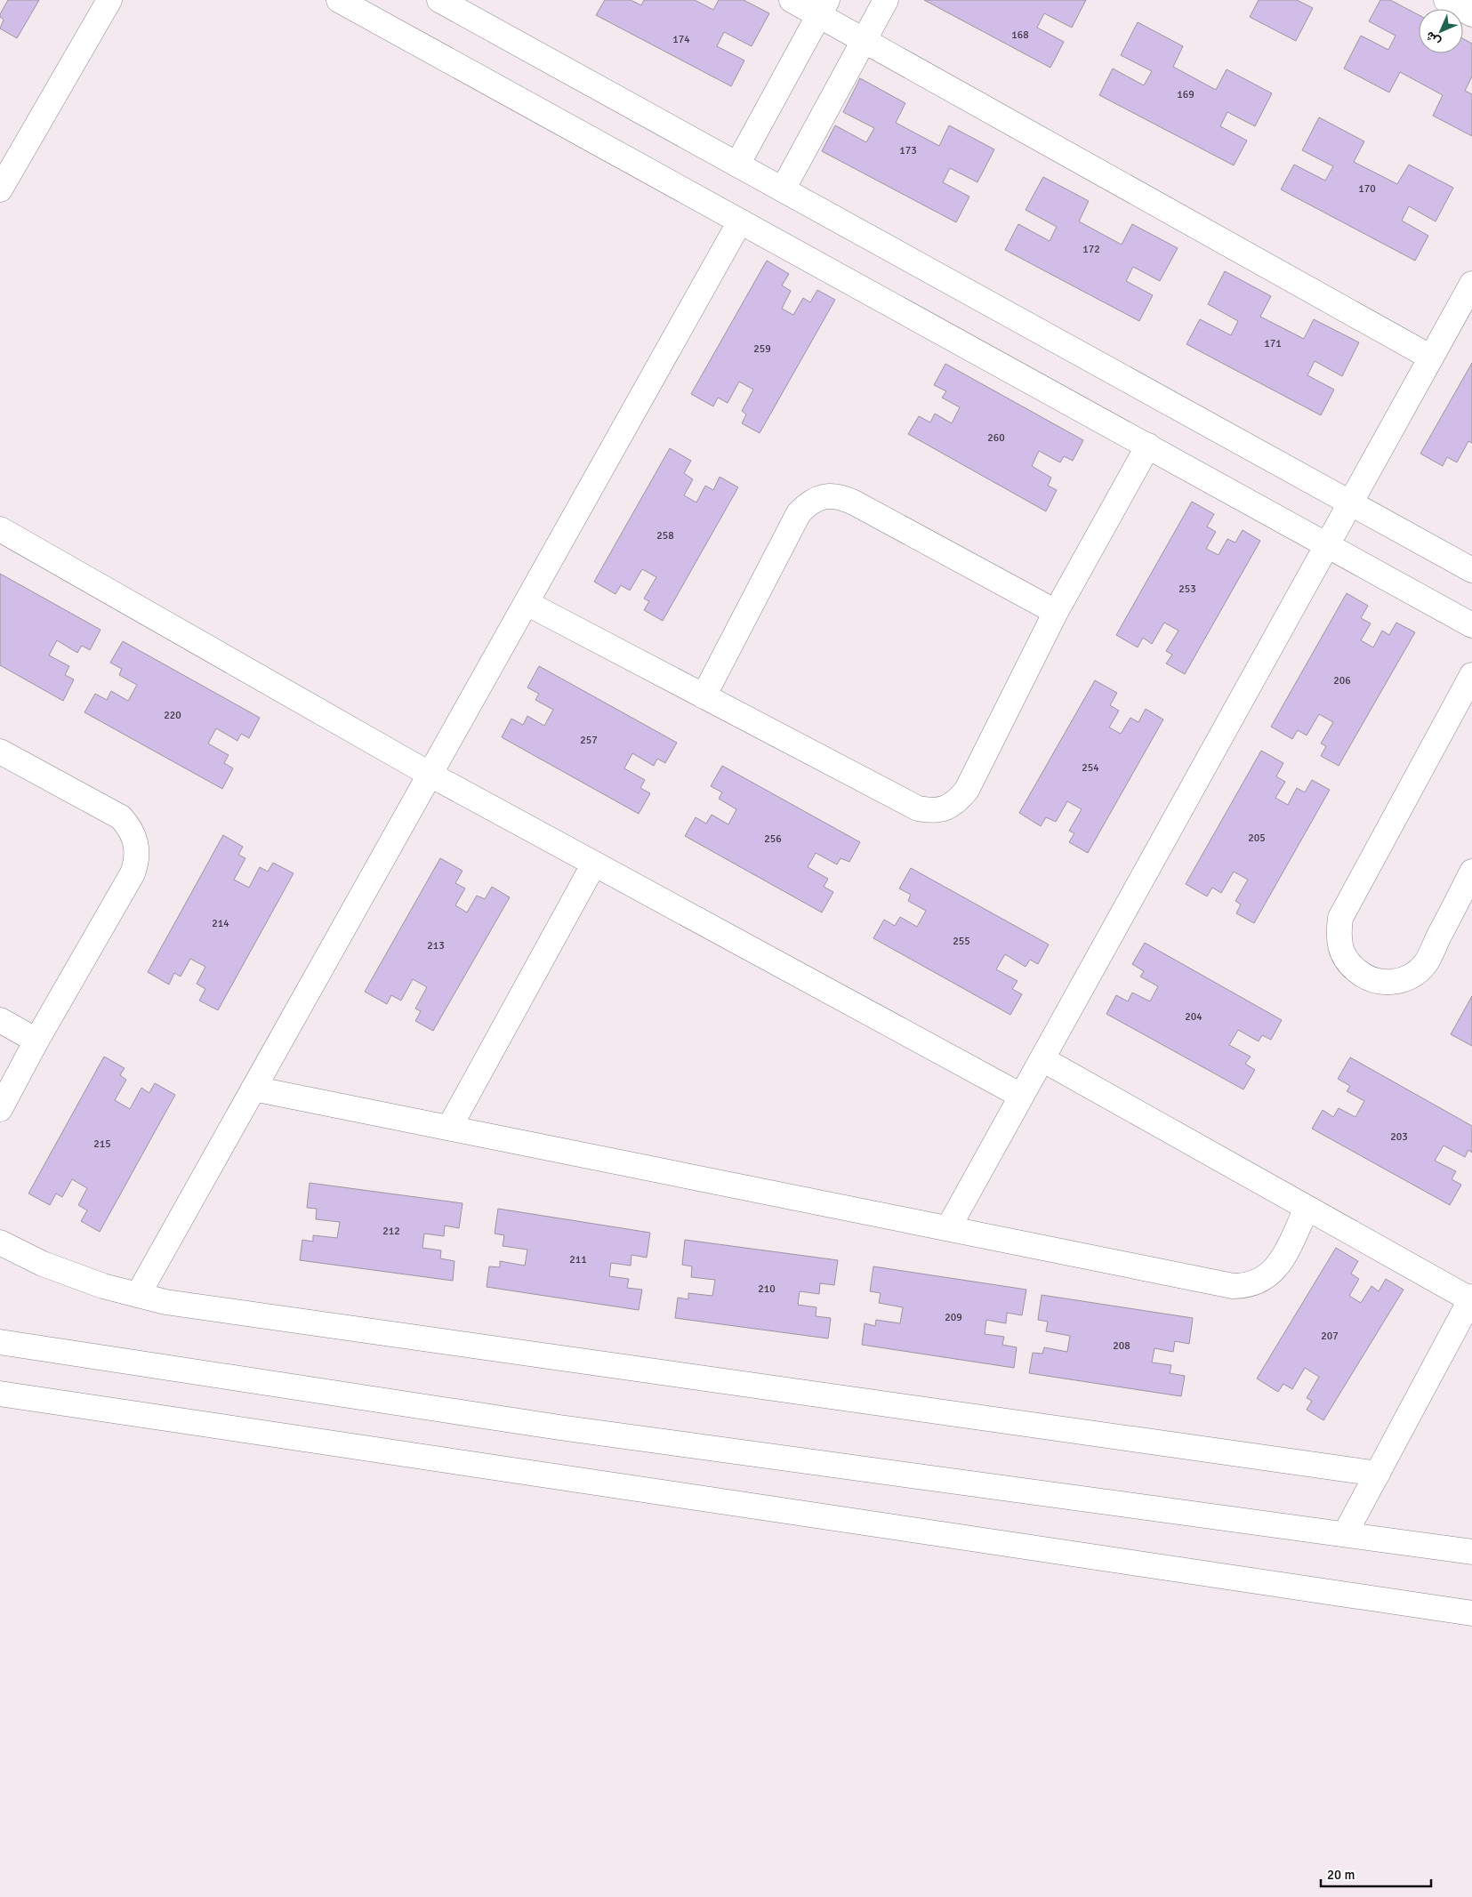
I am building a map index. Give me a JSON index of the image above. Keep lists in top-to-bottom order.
{
  "house_numbers": [
    "168",
    "174",
    "169",
    "173",
    "170",
    "172",
    "171",
    "259",
    "260",
    "258",
    "253",
    "206",
    "220",
    "257",
    "254",
    "205",
    "256",
    "214",
    "255",
    "213",
    "204",
    "203",
    "215",
    "212",
    "211",
    "210",
    "209",
    "207",
    "208"
  ],
  "scale_bar": "20 m",
  "north": "bottom left"
}
